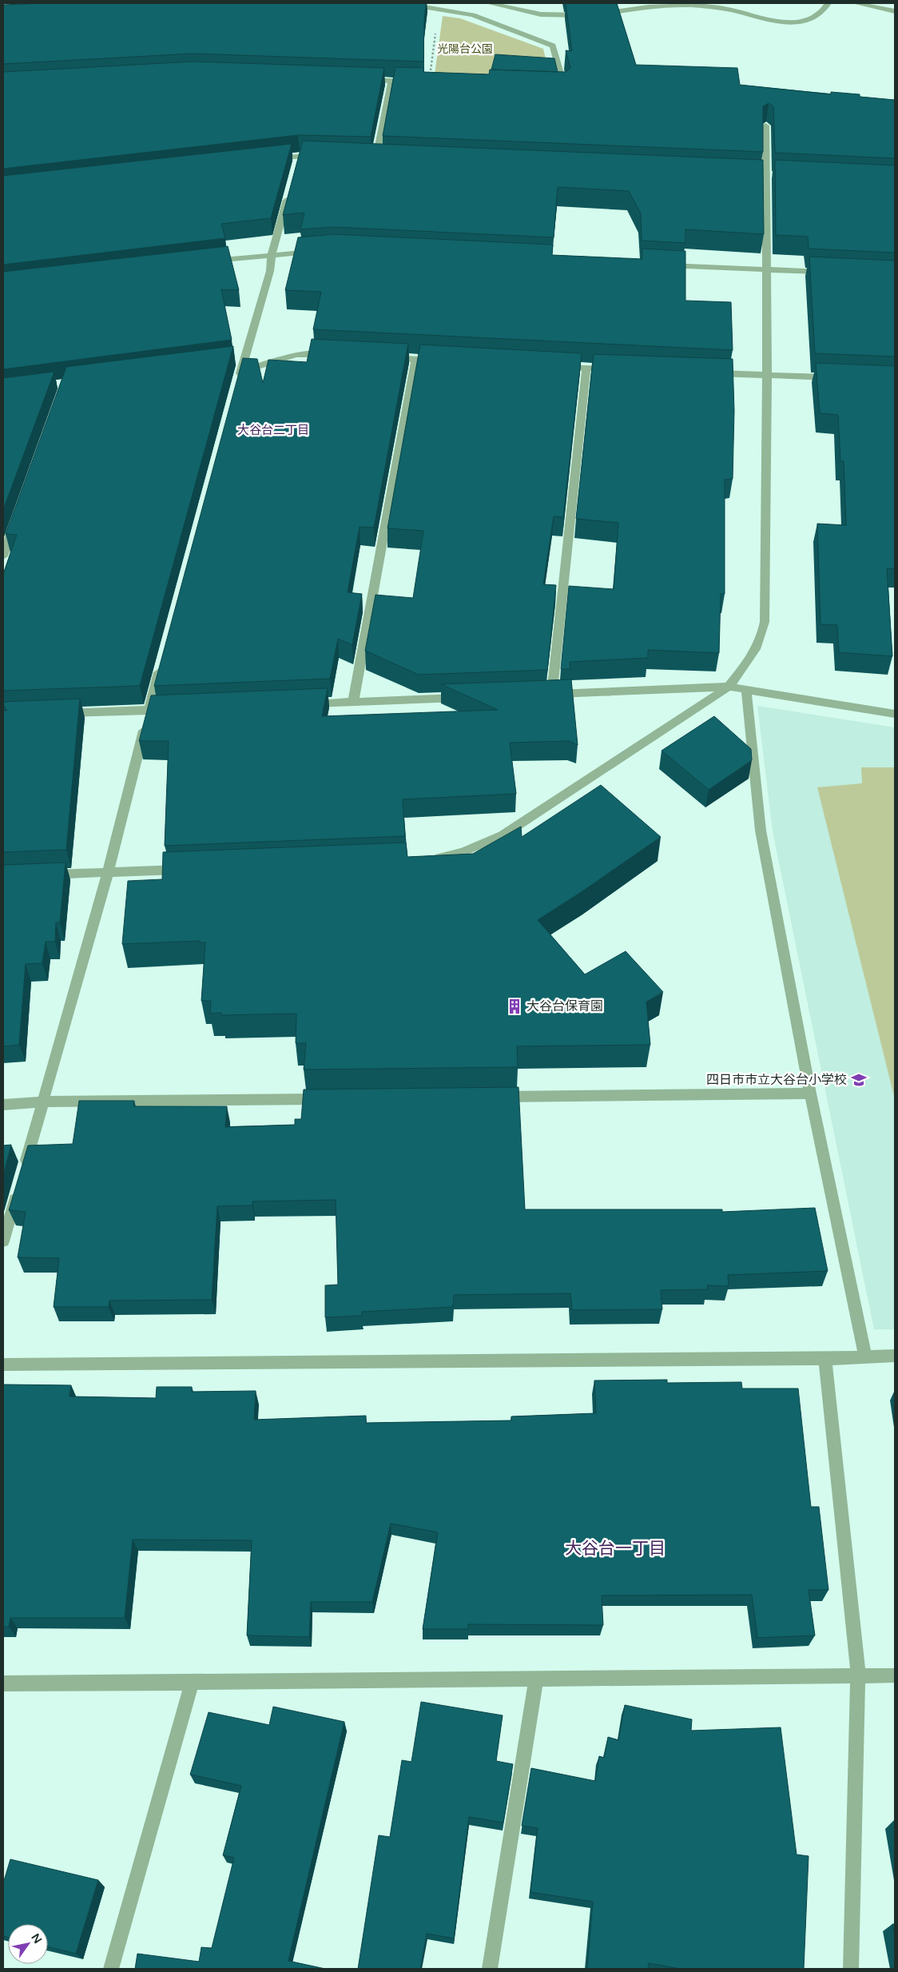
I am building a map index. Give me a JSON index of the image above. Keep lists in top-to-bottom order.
{
  "districts": ["大谷台二丁目", "大谷台一丁目"],
  "parks": ["光陽台公園"],
  "places": {
    "building": ["大谷台保育園"],
    "school or university": ["四日市市立大谷台小学校"]
  },
  "north": "top right"
}
